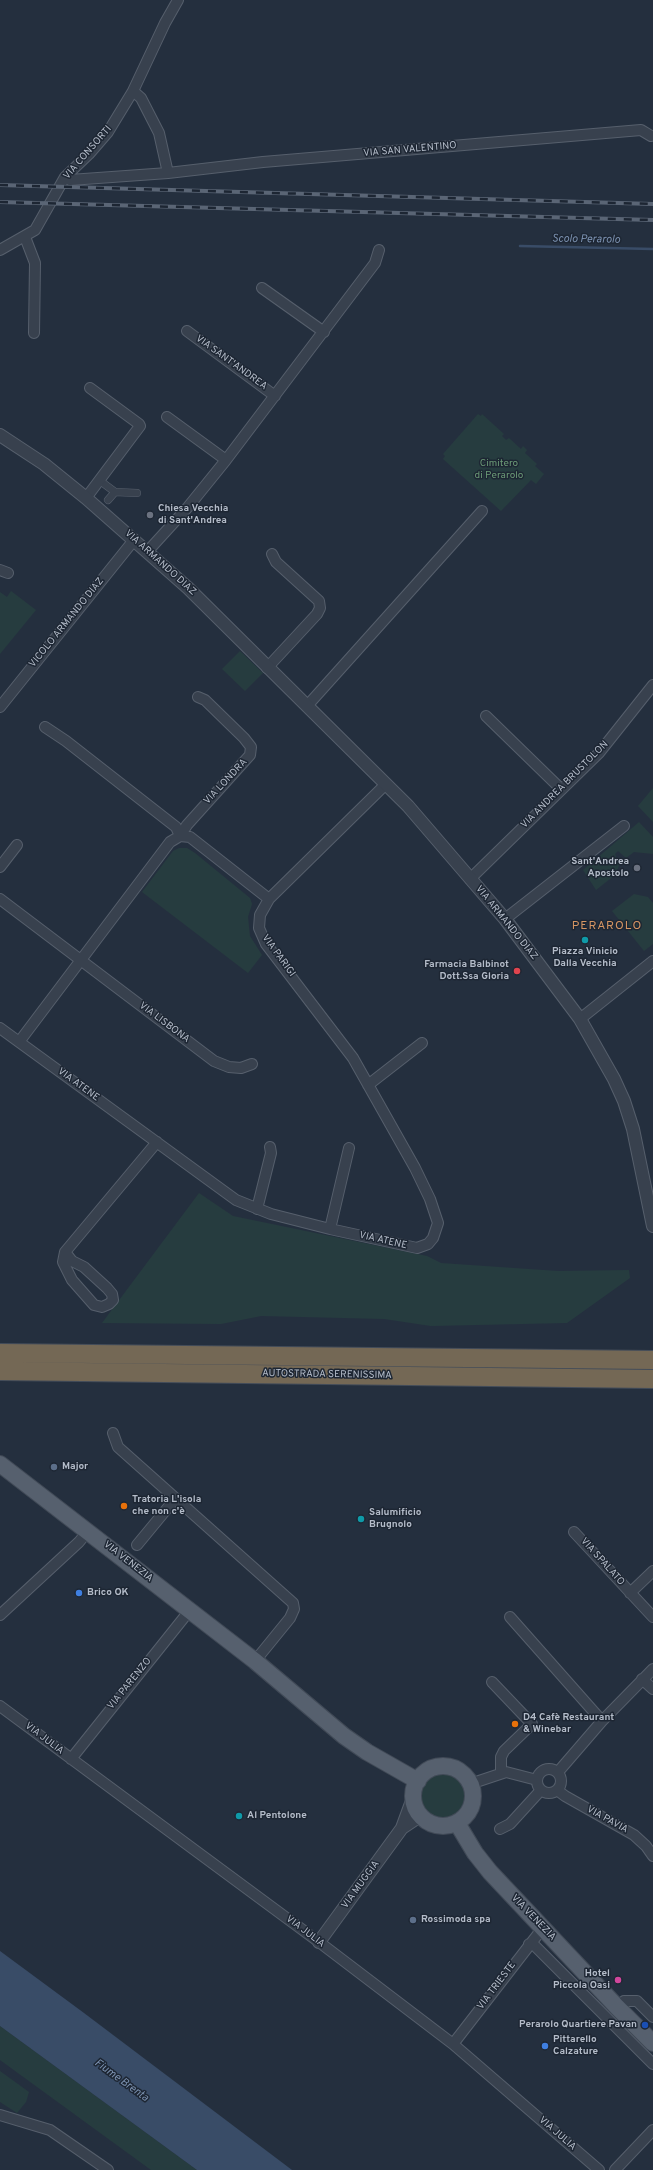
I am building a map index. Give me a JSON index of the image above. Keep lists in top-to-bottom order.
{
  "streets": {
    "highway": ["AUTOSTRADA SERENISSIMA"],
    "main road": ["VIA VENEZIA"],
    "street": [
      "VIA SAN VALENTINO",
      "VIA CONSORTI",
      "VIA SANT'ANDREA",
      "VIA ARMANDO DIAZ",
      "VICOLO ARMANDO DIAZ",
      "VIA LONDRA",
      "VIA ANDREA BRUSTOLON",
      "VIA PARIGI",
      "VIA LISBONA",
      "VIA ATENE",
      "VIA SPALATO",
      "VIA PARENZO",
      "VIA JULIA",
      "VIA PAVIA",
      "VIA MUGGIA",
      "VIA TRIESTE"
    ]
  },
  "crossings": [
    ["VIA SANT'ANDREA", "VIA ARMANDO DIAZ"],
    ["VIA ARMANDO DIAZ", "VICOLO ARMANDO DIAZ"],
    ["VIA ARMANDO DIAZ", "VIA ANDREA BRUSTOLON"],
    ["VIA ARMANDO DIAZ", "VIA PARIGI"],
    ["VIA PARIGI", "VIA ATENE"],
    ["VIA VENEZIA", "VIA PARENZO"],
    ["VIA VENEZIA", "VIA MUGGIA"],
    ["VIA VENEZIA", "VIA TRIESTE"],
    ["VIA PARENZO", "VIA JULIA"],
    ["VIA JULIA", "VIA MUGGIA"],
    ["VIA JULIA", "VIA TRIESTE"]
  ],
  "districts": ["PERAROLO"],
  "water": ["Scolo Perarolo", "Fiume Brenta"],
  "parks": ["Cimitero di Perarolo"],
  "places": [
    "Chiesa Vecchia di Sant'Andrea",
    "Sant'Andrea Apostolo",
    "Piazza Vinicio Dalla Vecchia",
    "Farmacia Balbinot Dott.Ssa Gloria",
    "Major",
    "Tratoria L'isola che non c'è",
    "Salumificio Brugnolo",
    "Brico OK",
    "D4 Cafè Restaurant & Winebar",
    "Al Pentolone",
    "Rossimoda spa",
    "Hotel Piccola Oasi",
    "Perarolo Quartiere Pavan",
    "Pittarello Calzature"
  ]
}
